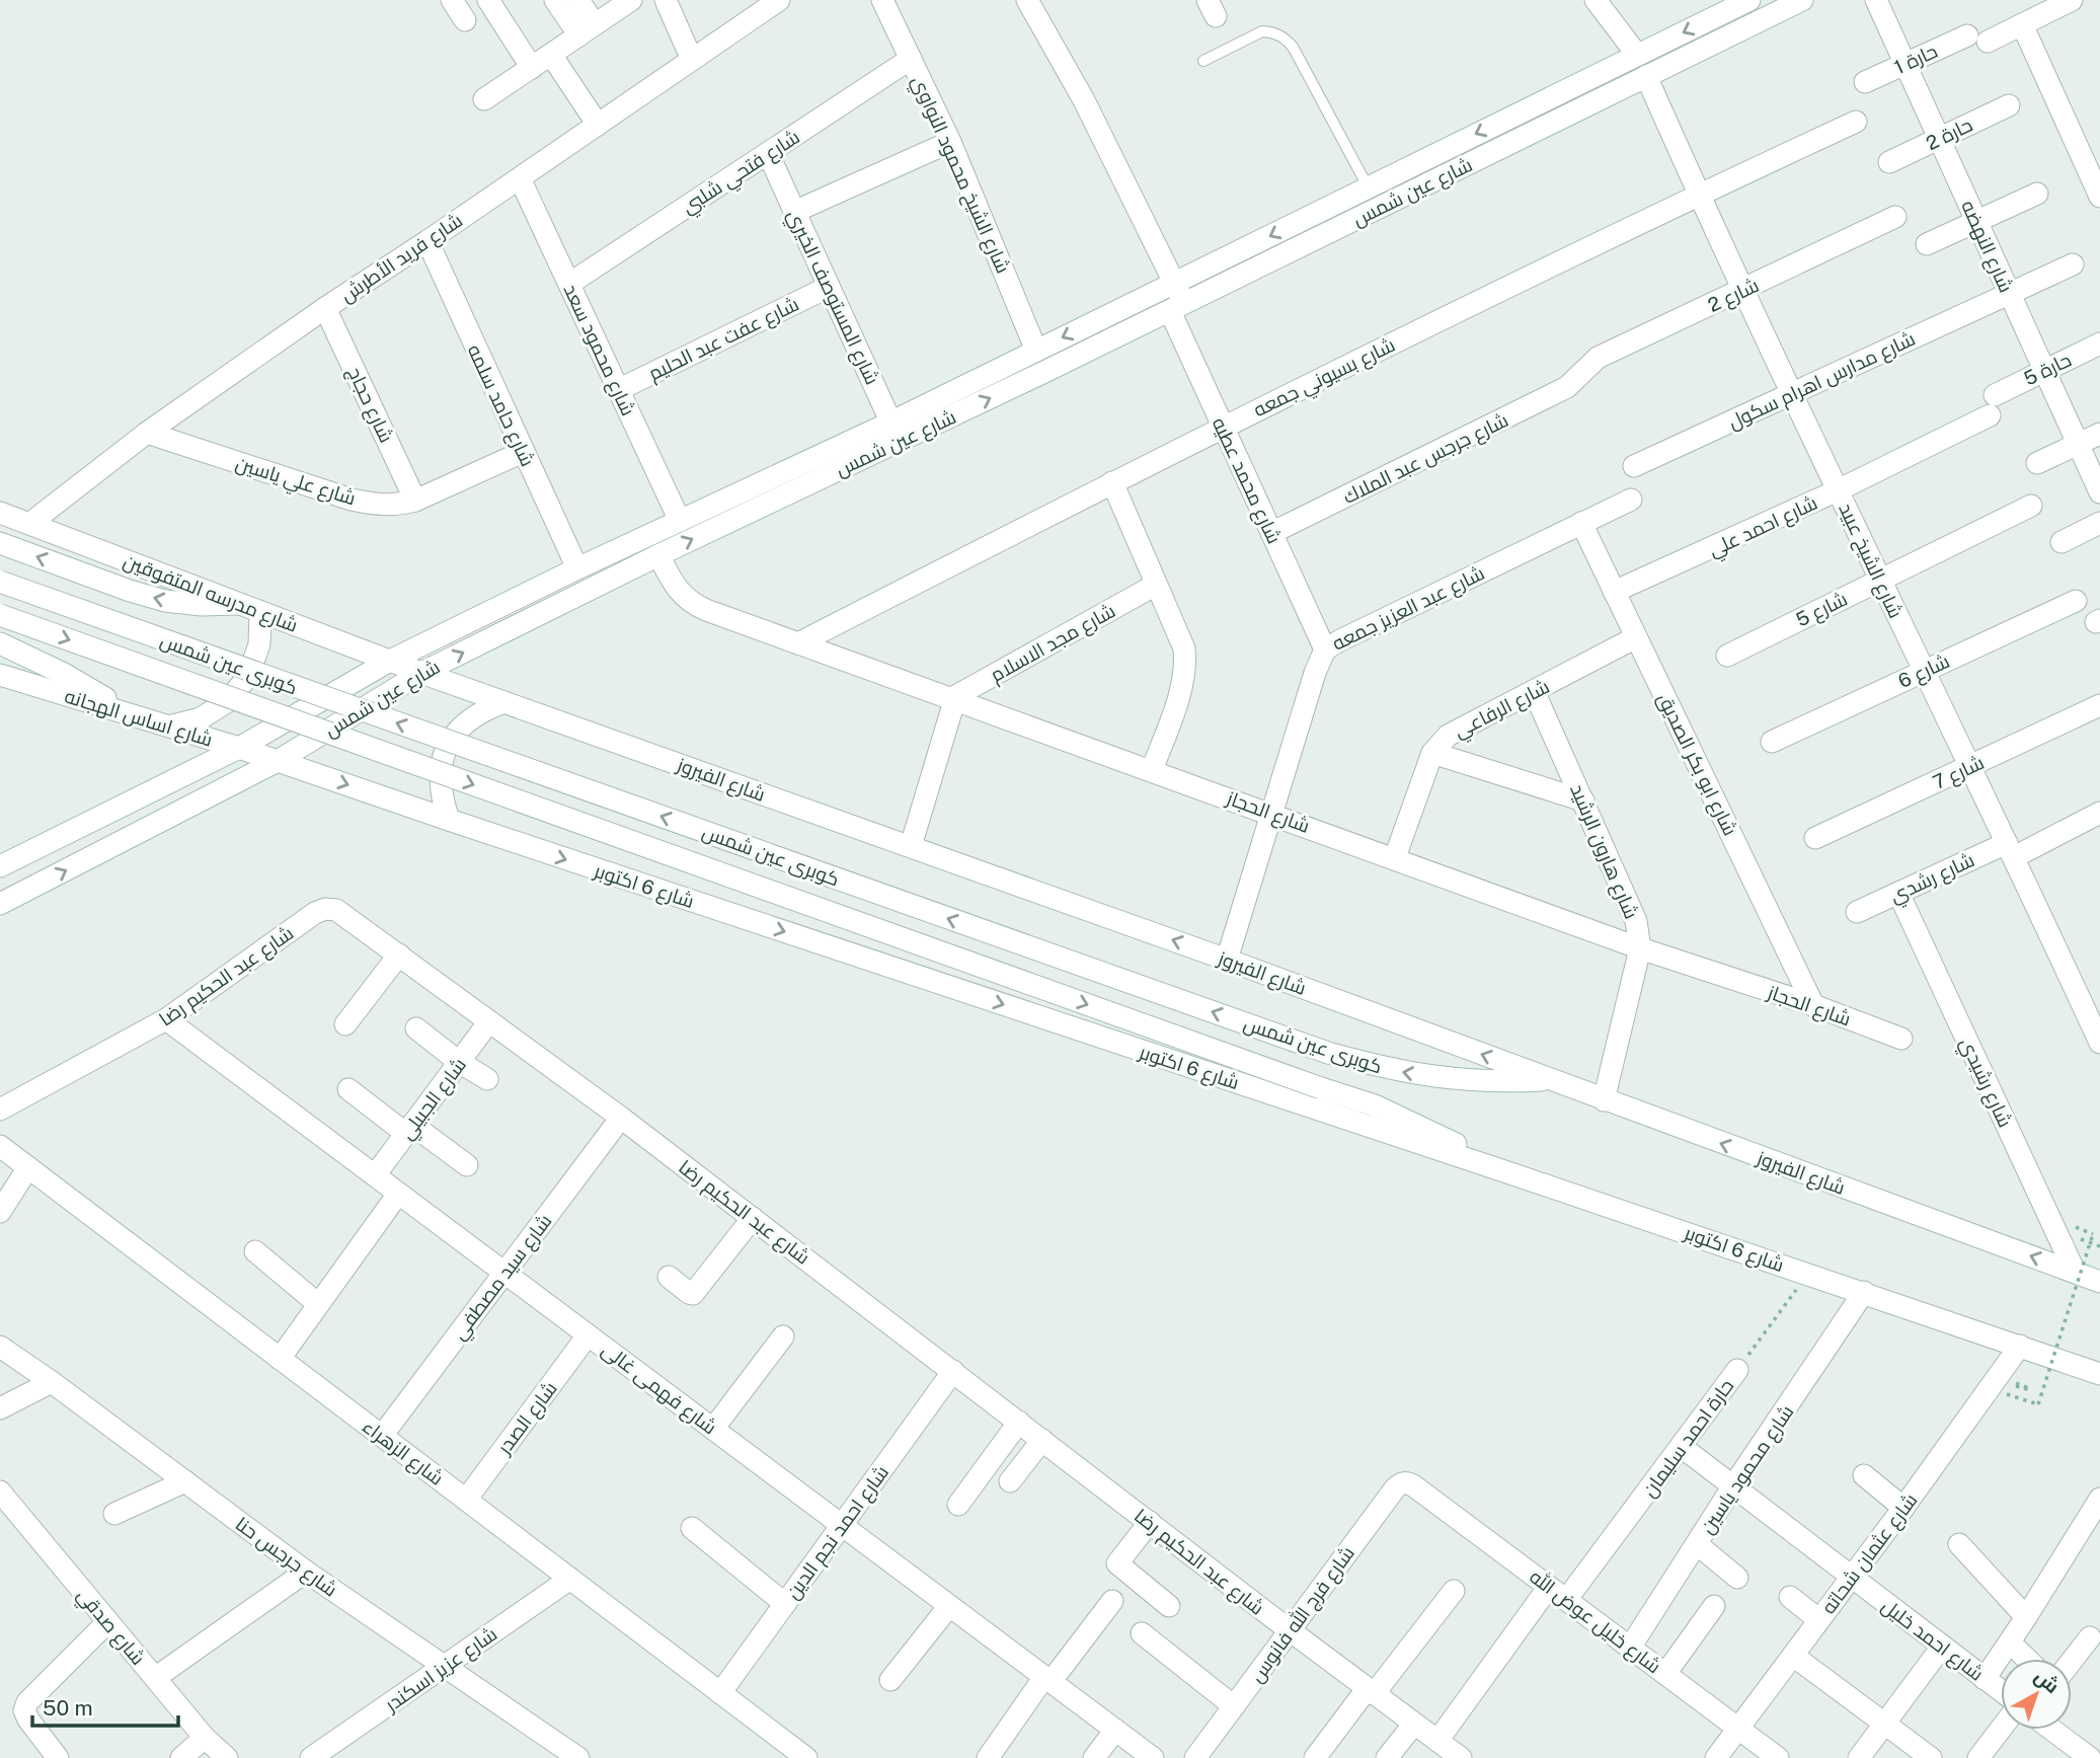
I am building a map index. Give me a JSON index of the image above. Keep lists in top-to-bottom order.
{
  "streets": {
    "street": [
      "حارة 1",
      "حارة 2",
      "شارع فتحي شلبي",
      "شارع الشيخ محمود النواوي",
      "شارع عين شمس",
      "شارع النهضه",
      "شارع فريد الأطرش",
      "شارع 2",
      "شارع المستوصف الخيري",
      "شارع عفت عبد الحليم",
      "شارع محمود سعد",
      "حارة 5",
      "شارع بسيوني جمعه",
      "شارع مدارس اهرام سكول",
      "شارع حجاج",
      "شارع حامد سلمه",
      "شارع جرجس عبد الملاك",
      "شارع علي ياسين",
      "شارع محمد عطيه",
      "شارع احمد علي",
      "شارع الشيخ عبيد",
      "شارع مدرسه المتفوقين",
      "شارع عبد العزيز جمعه",
      "شارع 5",
      "شارع مجد الاسلام",
      "كوبرى عين شمس",
      "شارع 6",
      "شارع الرفاعي",
      "شارع اساس الهجانه",
      "شارع ابو بكر الصديق",
      "شارع 7",
      "شارع الفيروز",
      "شارع الحجاز",
      "شارع هارون الرشيد",
      "شارع رشدي",
      "شارع 6 اكتوبر",
      "شارع عبد الحكيم رضا",
      "شارع رشيدي",
      "شارع الجبيلي",
      "شارع سيد مصطفي",
      "شارع فهمى غالى",
      "شارع الصدر",
      "حارة احمد سليمان",
      "شارع الزهراء",
      "شارع محمود ياسين",
      "شارع احمد نجم الدين",
      "شارع عثمان شحاته",
      "شارع جرجس حنا",
      "شارع فرج الله فانوس",
      "شارع خليل عوض الله",
      "شارع صدقي",
      "شارع احمد خليل",
      "شارع عزيز اسكندر"
    ]
  },
  "crossings": [
    ["حارة 1", "شارع النهضه"],
    ["حارة 2", "شارع النهضه"],
    ["شارع فتحي شلبي", "شارع الشيخ محمود النواوي"],
    ["شارع فتحي شلبي", "شارع المستوصف الخيري"],
    ["شارع فتحي شلبي", "شارع محمود سعد"],
    ["شارع الشيخ محمود النواوي", "شارع عين شمس"],
    ["شارع عين شمس", "شارع المستوصف الخيري"],
    ["شارع عين شمس", "شارع محمود سعد"],
    ["شارع عين شمس", "شارع حامد سلمه"],
    ["شارع عين شمس", "شارع محمد عطيه"],
    ["شارع عين شمس", "شارع الشيخ عبيد"],
    ["شارع عين شمس", "شارع مدرسه المتفوقين"],
    ["شارع عين شمس", "شارع اساس الهجانه"],
    ["شارع عين شمس", "شارع الفيروز"],
    ["شارع عين شمس", "شارع الحجاز"],
    ["شارع عين شمس", "شارع 6 اكتوبر"],
    ["شارع النهضه", "حارة 5"],
    ["شارع النهضه", "شارع مدارس اهرام سكول"],
    ["شارع فريد الأطرش", "شارع محمود سعد"],
    ["شارع فريد الأطرش", "شارع حجاج"],
    ["شارع فريد الأطرش", "شارع حامد سلمه"],
    ["شارع فريد الأطرش", "شارع علي ياسين"],
    ["شارع فريد الأطرش", "شارع مدرسه المتفوقين"],
    ["شارع 2", "شارع جرجس عبد الملاك"],
    ["شارع 2", "شارع الشيخ عبيد"],
    ["شارع المستوصف الخيري", "شارع عفت عبد الحليم"],
    ["شارع عفت عبد الحليم", "شارع محمود سعد"],
    ["حارة 5", "شارع احمد علي"],
    ["شارع بسيوني جمعه", "شارع محمد عطيه"],
    ["شارع بسيوني جمعه", "شارع الشيخ عبيد"],
    ["شارع بسيوني جمعه", "شارع الحجاز"],
    ["شارع مدارس اهرام سكول", "شارع الشيخ عبيد"],
    ["شارع حجاج", "شارع علي ياسين"],
    ["شارع حامد سلمه", "شارع علي ياسين"],
    ["شارع جرجس عبد الملاك", "شارع محمد عطيه"],
    ["شارع محمد عطيه", "شارع عبد العزيز جمعه"],
    ["شارع احمد علي", "شارع الشيخ عبيد"],
    ["شارع احمد علي", "شارع ابو بكر الصديق"],
    ["شارع الشيخ عبيد", "شارع 5"],
    ["شارع الشيخ عبيد", "شارع 6"],
    ["شارع الشيخ عبيد", "شارع 7"],
    ["شارع الشيخ عبيد", "شارع رشدي"],
    ["شارع مدرسه المتفوقين", "شارع الفيروز"],
    ["شارع عبد العزيز جمعه", "شارع ابو بكر الصديق"],
    ["شارع عبد العزيز جمعه", "شارع الفيروز"],
    ["شارع عبد العزيز جمعه", "شارع الحجاز"],
    ["شارع مجد الاسلام", "شارع الحجاز"],
    ["كوبرى عين شمس", "شارع الفيروز"],
    ["كوبرى عين شمس", "شارع 6 اكتوبر"],
    ["شارع الرفاعي", "شارع ابو بكر الصديق"],
    ["شارع الرفاعي", "شارع الحجاز"],
    ["شارع الرفاعي", "شارع هارون الرشيد"],
    ["شارع اساس الهجانه", "شارع 6 اكتوبر"],
    ["شارع ابو بكر الصديق", "شارع الحجاز"],
    ["شارع الفيروز", "شارع هارون الرشيد"],
    ["شارع الفيروز", "شارع رشيدي"],
    ["شارع الحجاز", "شارع هارون الرشيد"],
    ["شارع رشدي", "شارع رشيدي"],
    ["شارع 6 اكتوبر", "حارة احمد سليمان"],
    ["شارع 6 اكتوبر", "شارع محمود ياسين"],
    ["شارع 6 اكتوبر", "شارع عثمان شحاته"],
    ["شارع عبد الحكيم رضا", "شارع الجبيلي"],
    ["شارع عبد الحكيم رضا", "شارع سيد مصطفي"],
    ["شارع عبد الحكيم رضا", "شارع فهمى غالى"],
    ["شارع عبد الحكيم رضا", "شارع احمد نجم الدين"],
    ["شارع عبد الحكيم رضا", "شارع فرج الله فانوس"],
    ["شارع الجبيلي", "شارع فهمى غالى"],
    ["شارع سيد مصطفي", "شارع فهمى غالى"],
    ["شارع سيد مصطفي", "شارع الزهراء"],
    ["شارع فهمى غالى", "شارع الصدر"],
    ["شارع فهمى غالى", "شارع احمد نجم الدين"],
    ["شارع الصدر", "شارع الزهراء"],
    ["حارة احمد سليمان", "شارع خليل عوض الله"],
    ["حارة احمد سليمان", "شارع احمد خليل"],
    ["شارع الزهراء", "شارع احمد نجم الدين"],
    ["شارع الزهراء", "شارع عزيز اسكندر"],
    ["شارع محمود ياسين", "شارع خليل عوض الله"],
    ["شارع محمود ياسين", "شارع احمد خليل"],
    ["شارع عثمان شحاته", "شارع خليل عوض الله"],
    ["شارع عثمان شحاته", "شارع احمد خليل"],
    ["شارع جرجس حنا", "شارع عزيز اسكندر"],
    ["شارع فرج الله فانوس", "شارع خليل عوض الله"]
  ],
  "one_way": ["شارع الفيروز", "شارع 6 اكتوبر"],
  "scale_bar": "50 m",
  "north": "top right"
}
